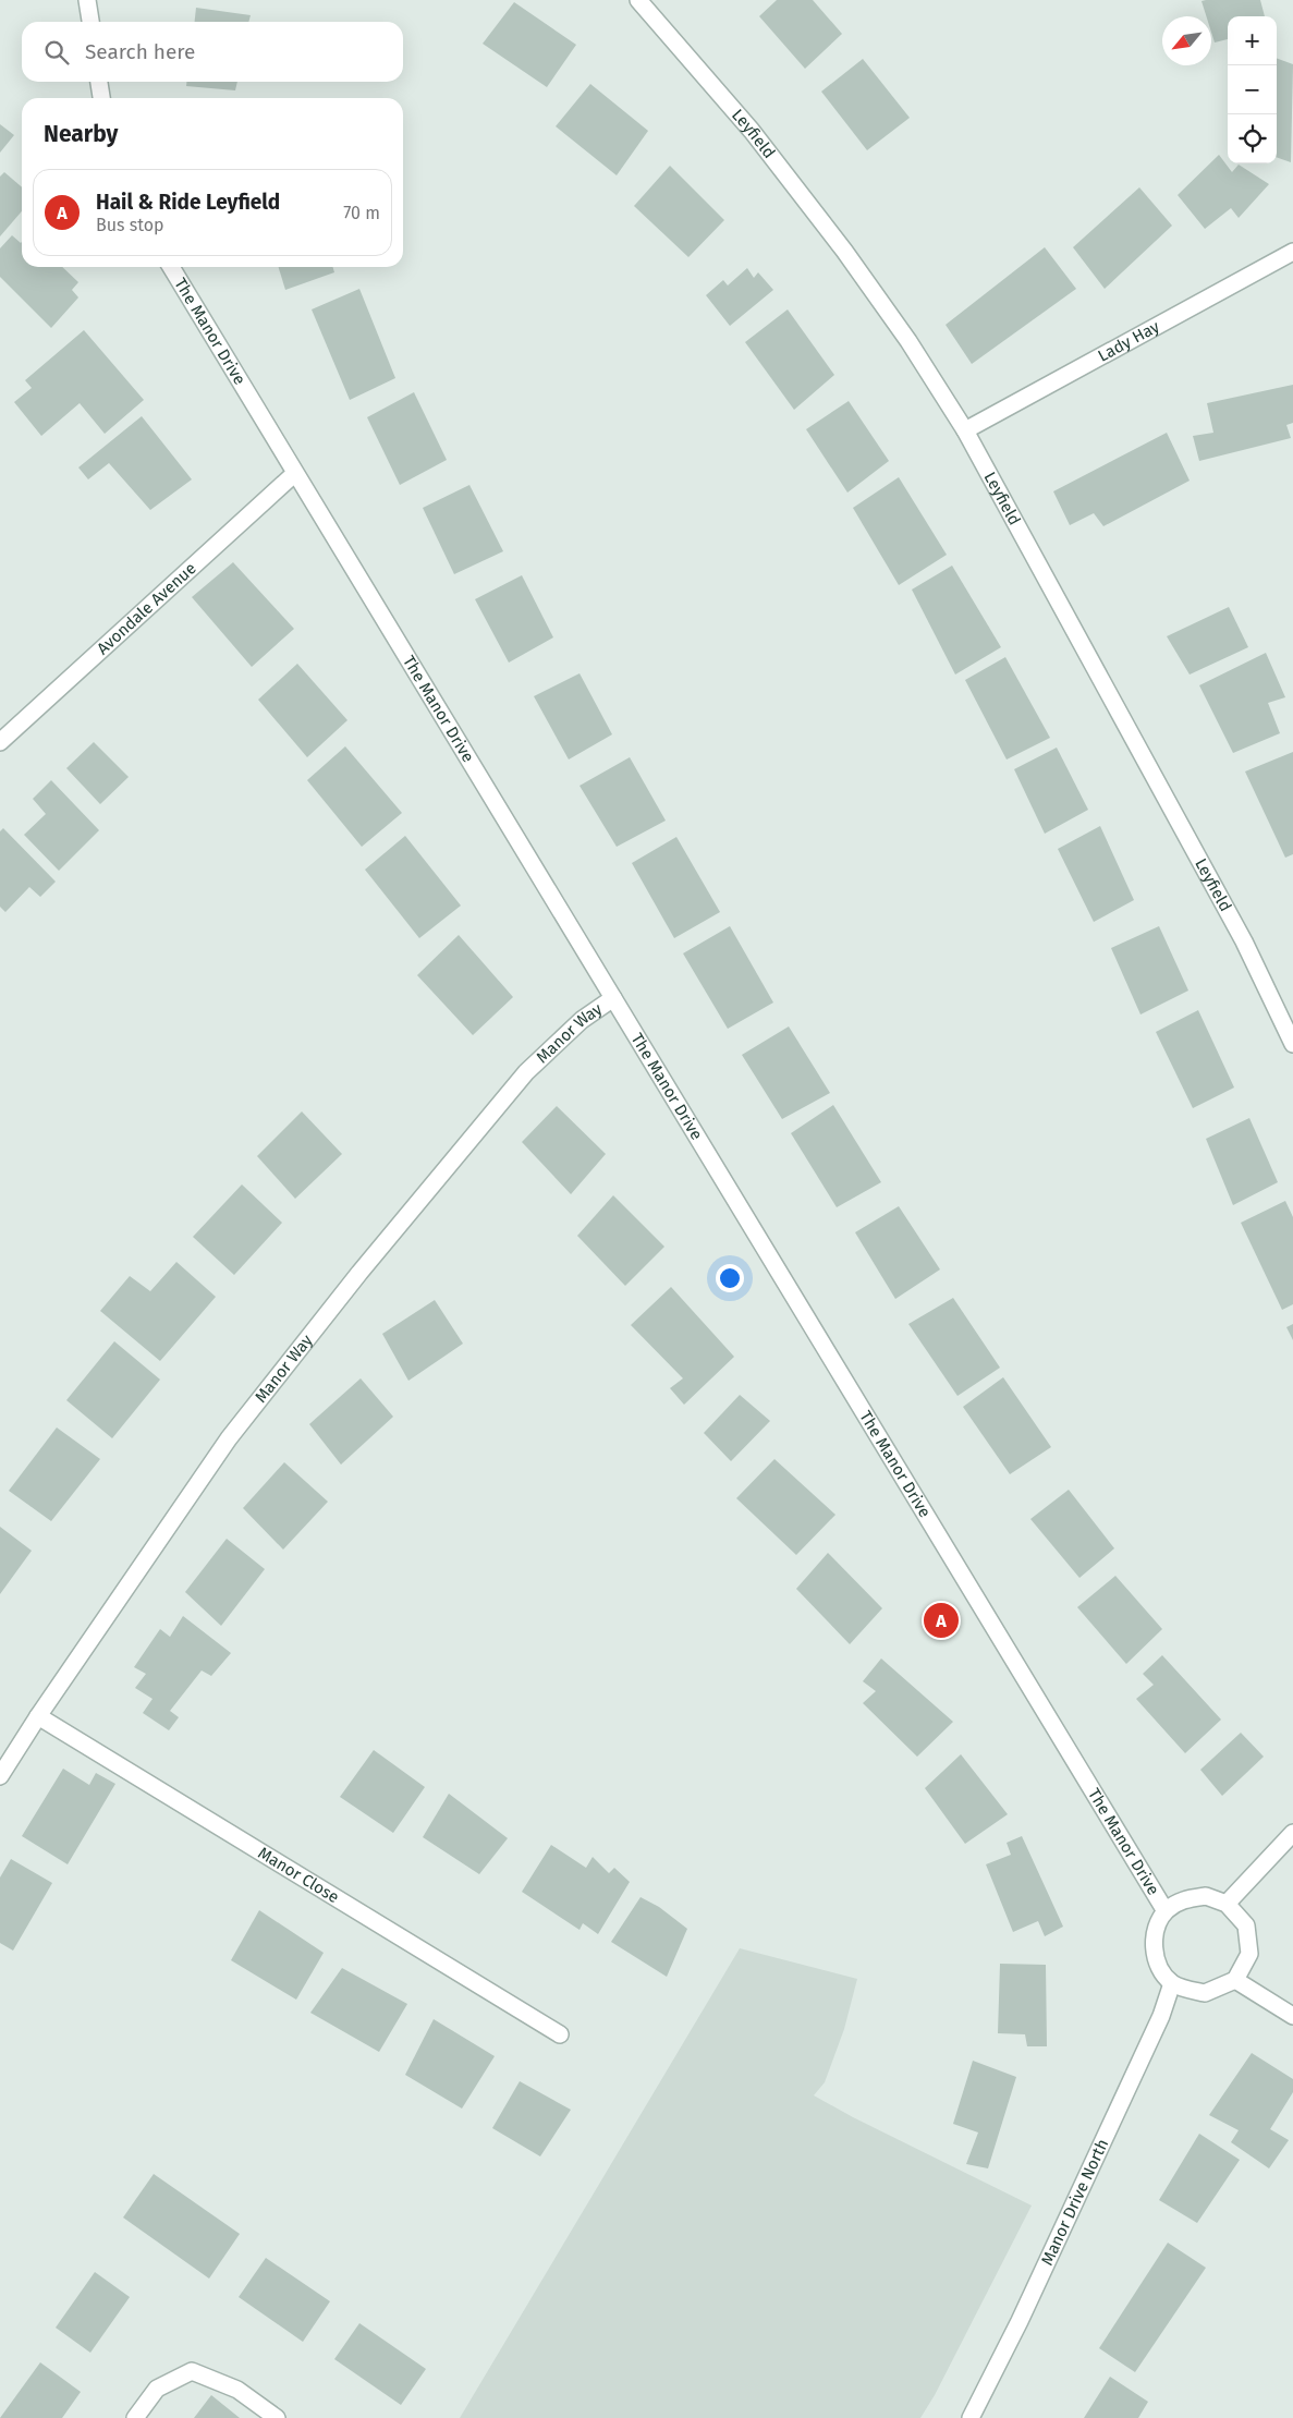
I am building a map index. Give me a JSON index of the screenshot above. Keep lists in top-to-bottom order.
{
  "streets": {
    "street": [
      "Leyfield",
      "The Manor Drive",
      "Lady Hay",
      "Avondale Avenue",
      "Manor Way",
      "Manor Close",
      "Manor Drive North"
    ]
  },
  "crossings": [
    ["Leyfield", "Lady Hay"],
    ["The Manor Drive", "Avondale Avenue"],
    ["The Manor Drive", "Manor Way"],
    ["The Manor Drive", "Manor Drive North"],
    ["Manor Way", "Manor Close"]
  ],
  "north": "bottom left",
  "page": {
    "map_buttons": ["+", "−"],
    "search": "Search here",
    "heading": "Nearby",
    "list": [
      {
        "mark": "A",
        "name": "Hail & Ride Leyfield",
        "note": "Bus stop",
        "value": "70 m"
      }
    ],
    "pins": "A"
  }
}
